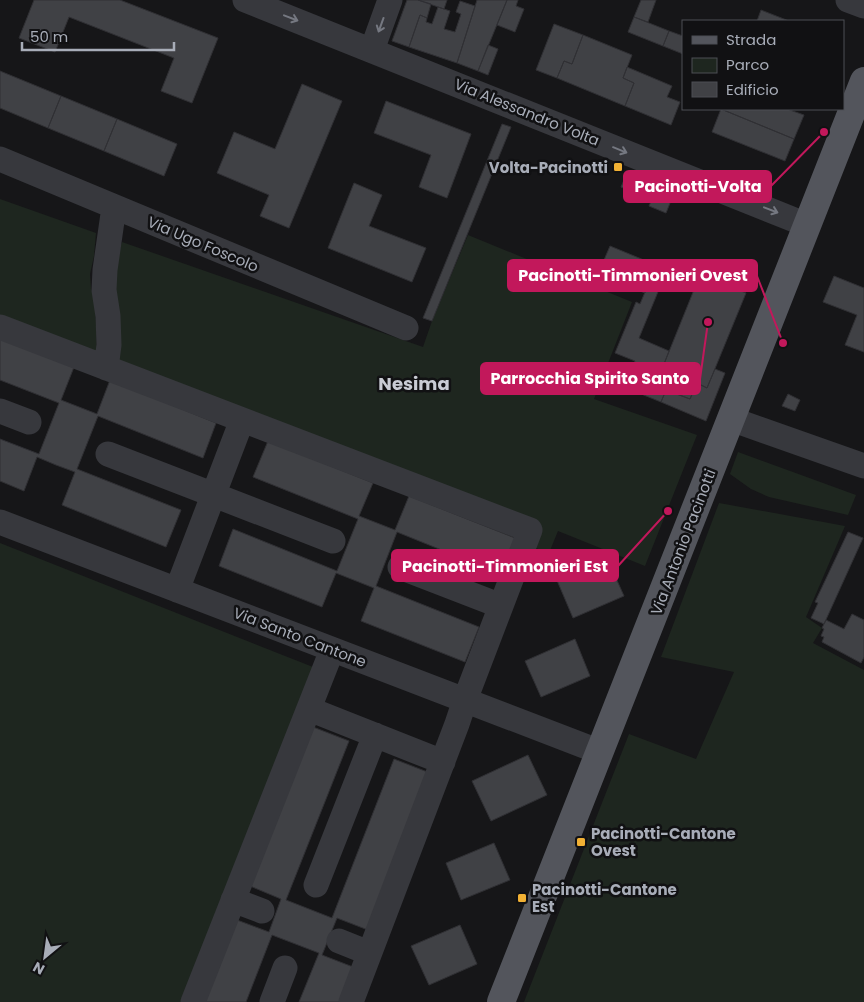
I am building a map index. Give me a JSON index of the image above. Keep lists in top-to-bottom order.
{
  "streets": {
    "main road": ["Via Antonio Pacinotti"],
    "street": ["Via Alessandro Volta", "Via Ugo Foscolo", "Via Santo Cantone"]
  },
  "crossings": [
    ["Via Alessandro Volta", "Via Antonio Pacinotti"],
    ["Via Antonio Pacinotti", "Via Santo Cantone"]
  ],
  "one_way": ["Via Alessandro Volta"],
  "districts": ["Nesima"],
  "places": {
    "other": [
      "Pacinotti-Volta",
      "Parrocchia Spirito Santo",
      "Pacinotti-Timmonieri Ovest",
      "Pacinotti-Timmonieri Est"
    ],
    "transit": ["Volta-Pacinotti", "Pacinotti-Cantone Ovest", "Pacinotti-Cantone Est"]
  },
  "legend": ["Strada", "Parco", "Edificio"],
  "scale_bar": "50 m",
  "north": "bottom left"
}
